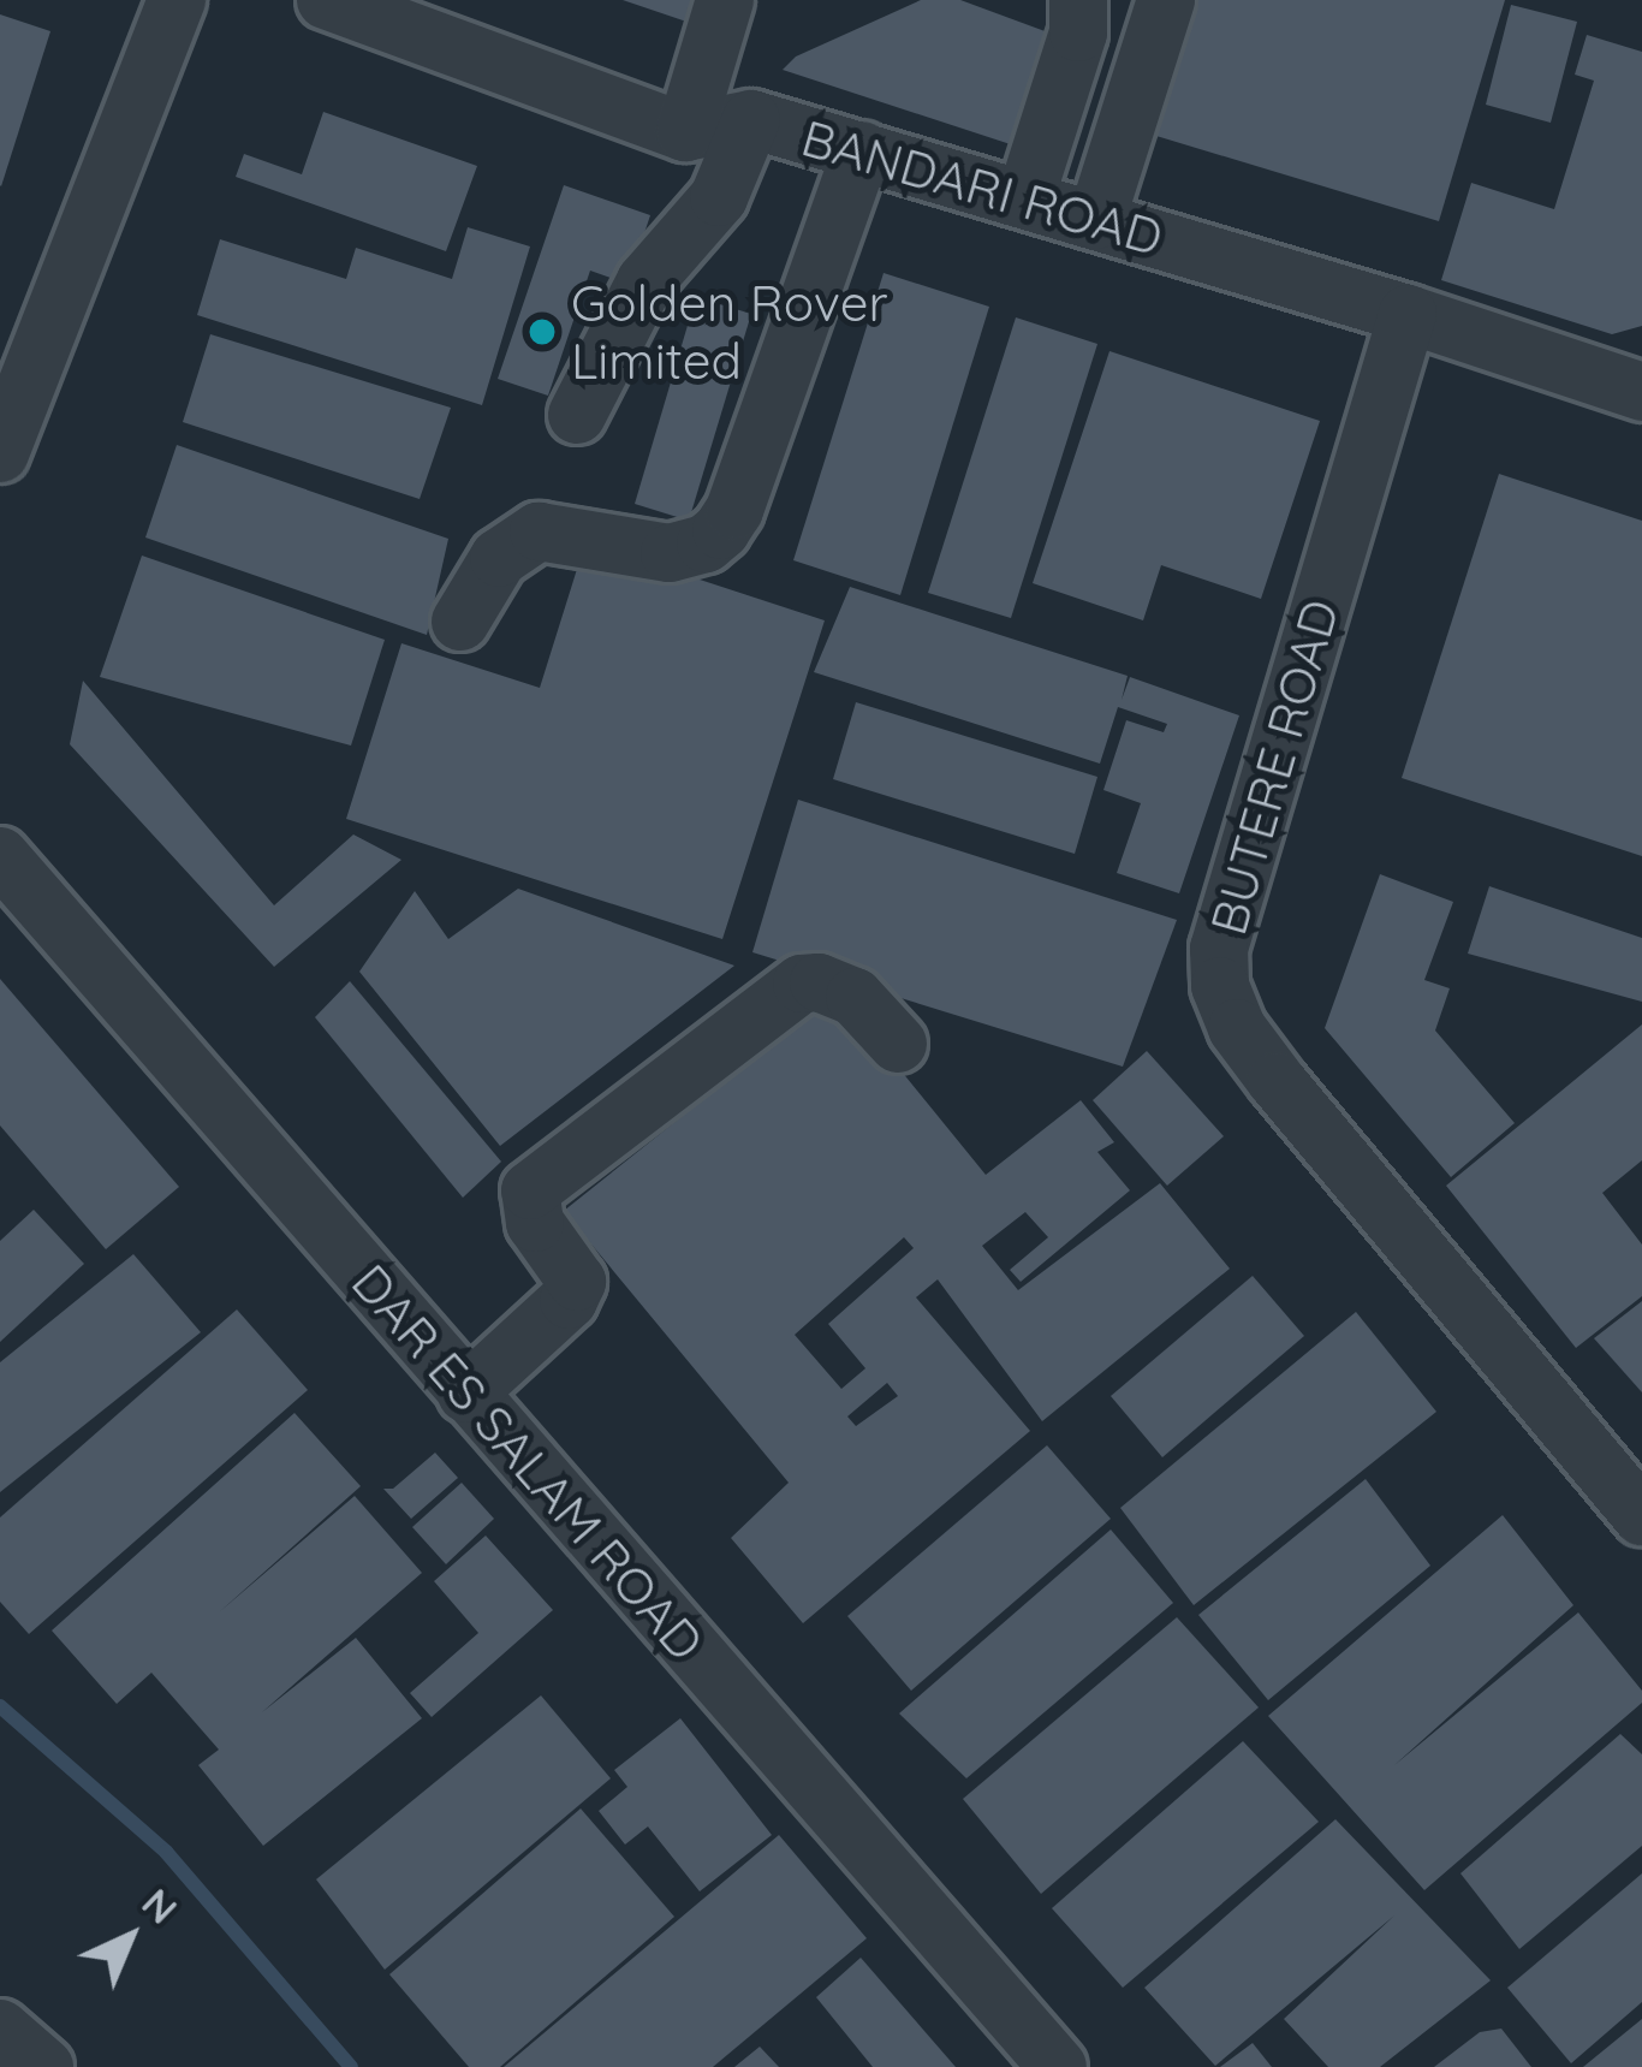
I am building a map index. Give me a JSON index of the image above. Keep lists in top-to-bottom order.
{
  "streets": {
    "street": ["BANDARI ROAD", "BUTERE ROAD", "DAR ES SALAM ROAD"]
  },
  "crossings": [
    ["BANDARI ROAD", "BUTERE ROAD"]
  ],
  "places": ["Golden Rover Limited"],
  "north": "top right"
}
